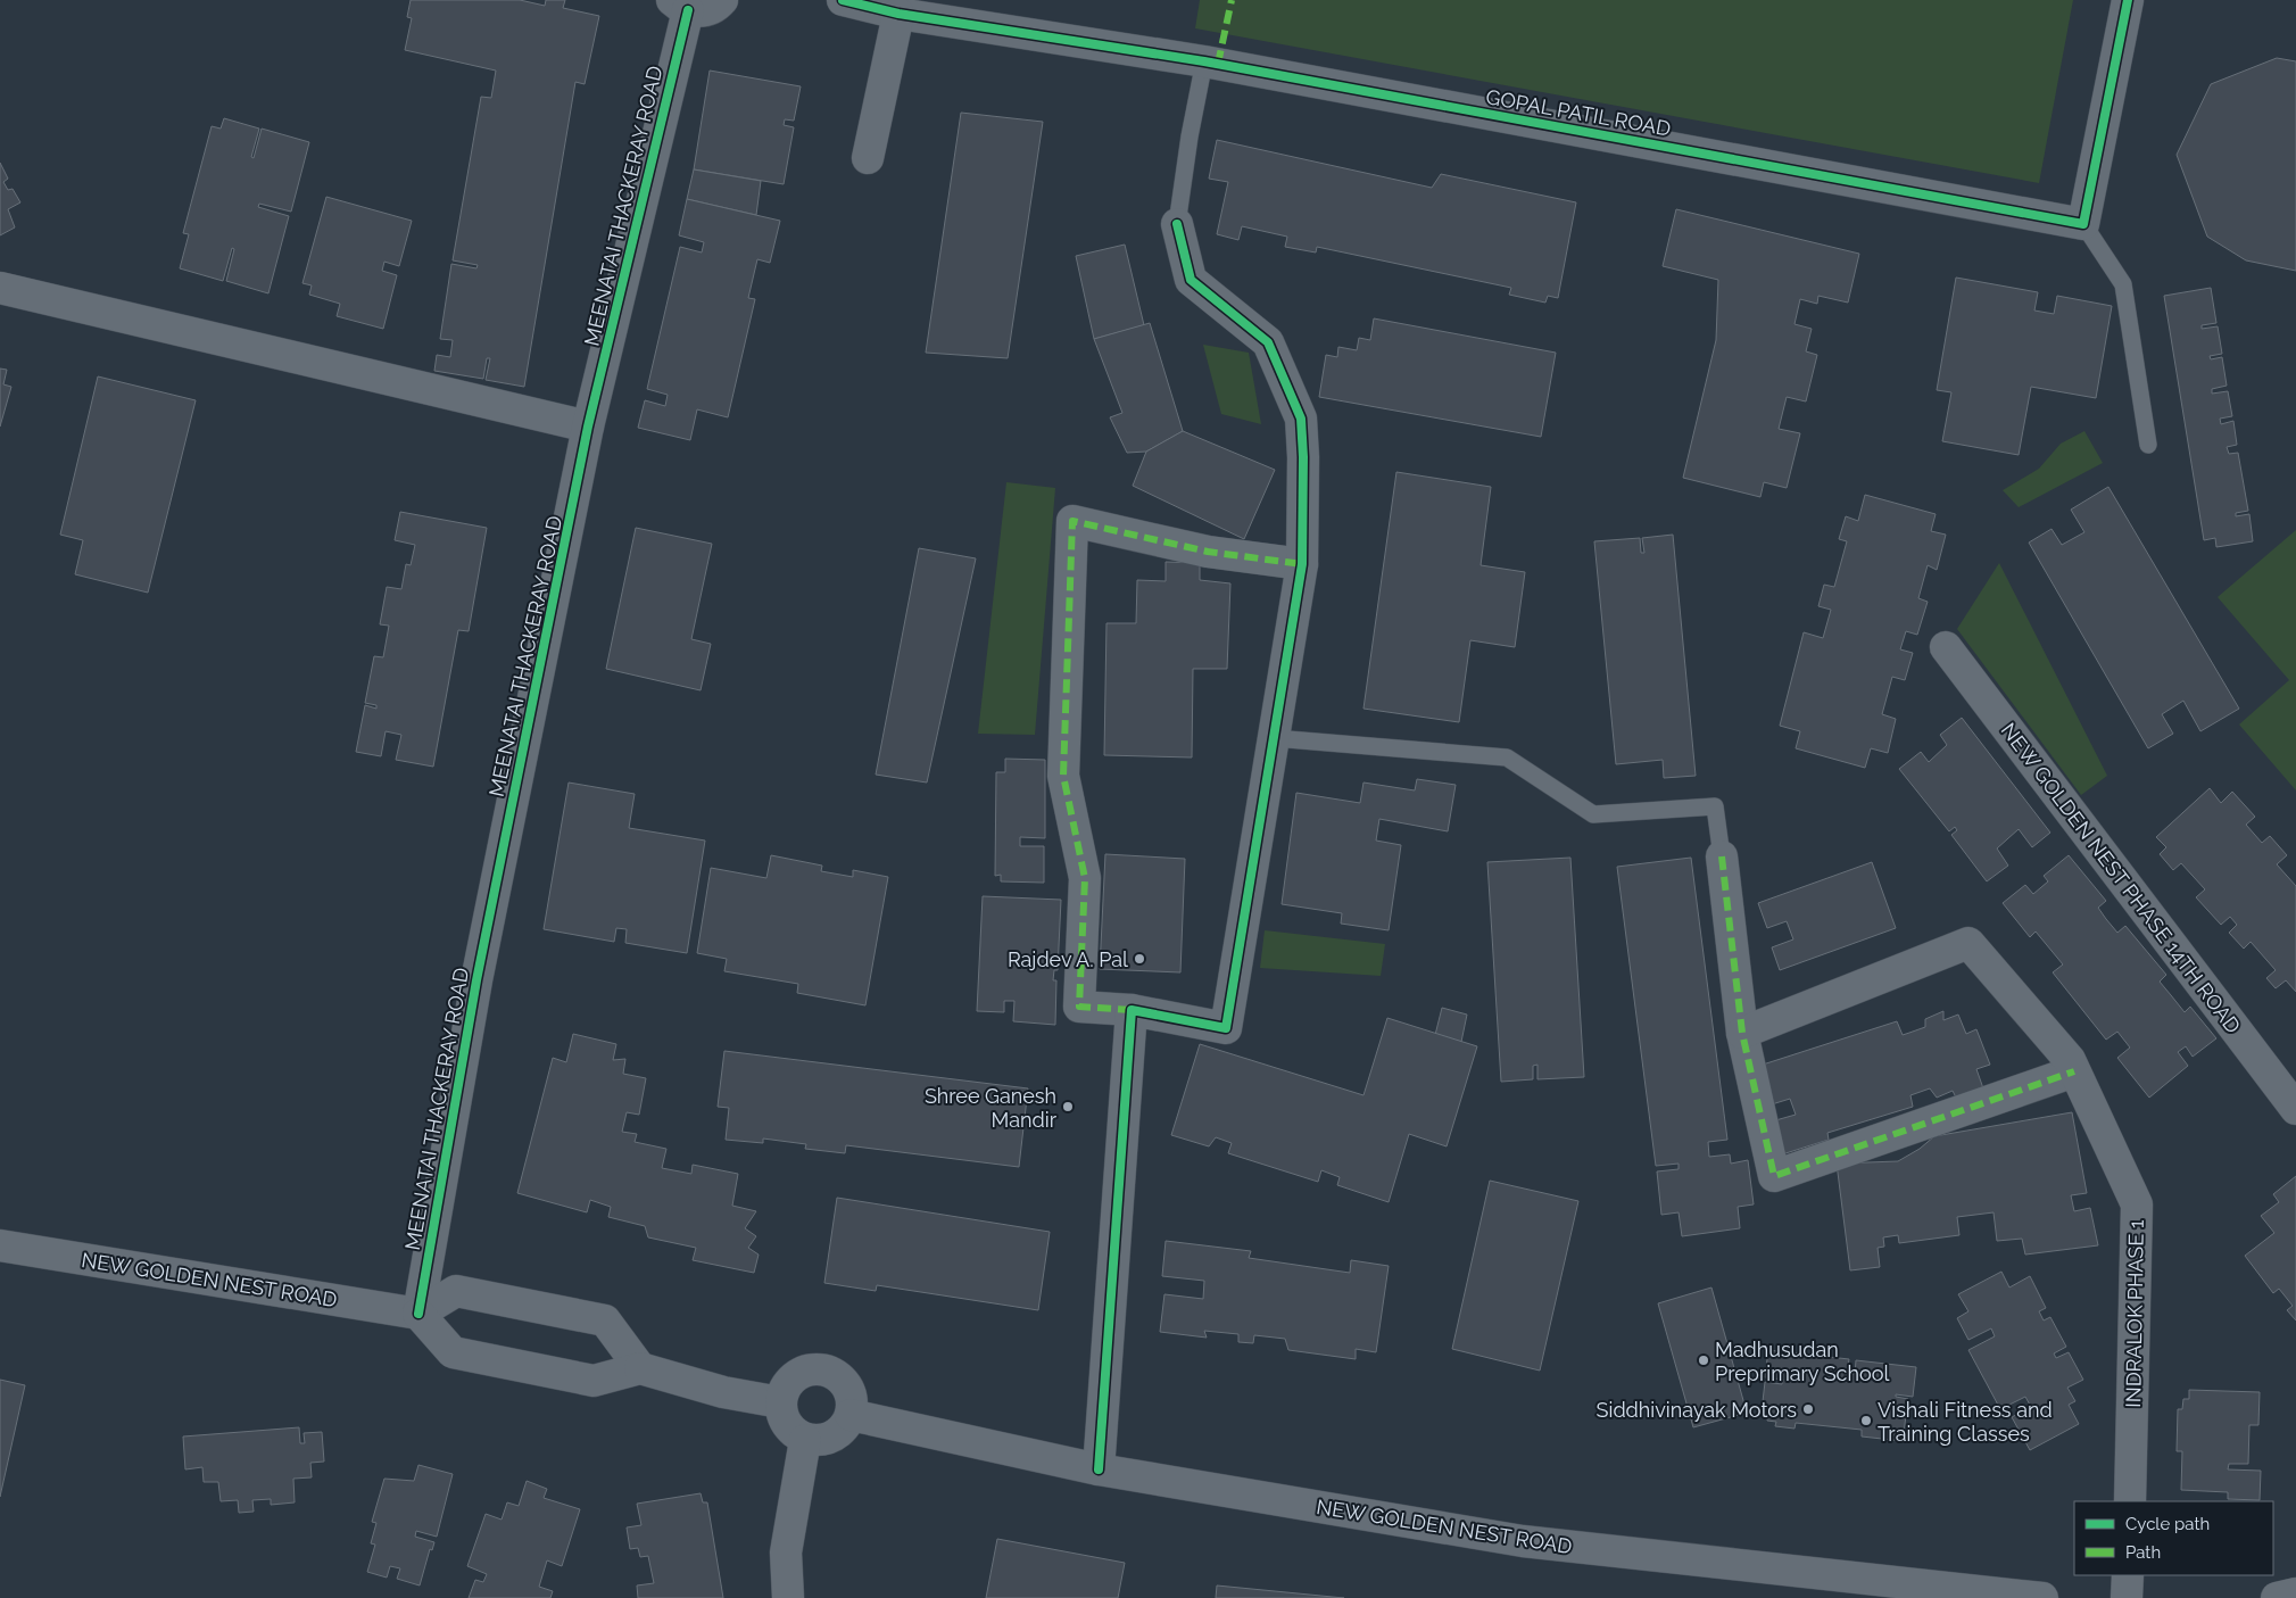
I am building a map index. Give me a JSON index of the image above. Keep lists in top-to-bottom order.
{
  "streets": {
    "street": [
      "GOPAL PATIL ROAD",
      "MEENATAI THACKERAY ROAD",
      "NEW GOLDEN NEST PHASE 14TH ROAD",
      "NEW GOLDEN NEST ROAD",
      "INDRALOK PHASE 1"
    ]
  },
  "crossings": [
    ["MEENATAI THACKERAY ROAD", "NEW GOLDEN NEST ROAD"]
  ],
  "places": [
    "Rajdev A. Pal",
    "Shree Ganesh Mandir",
    "Madhusudan Preprimary School",
    "Siddhivinayak Motors",
    "Vishali Fitness and Training Classes"
  ],
  "legend": ["Cycle path", "Path"]
}
